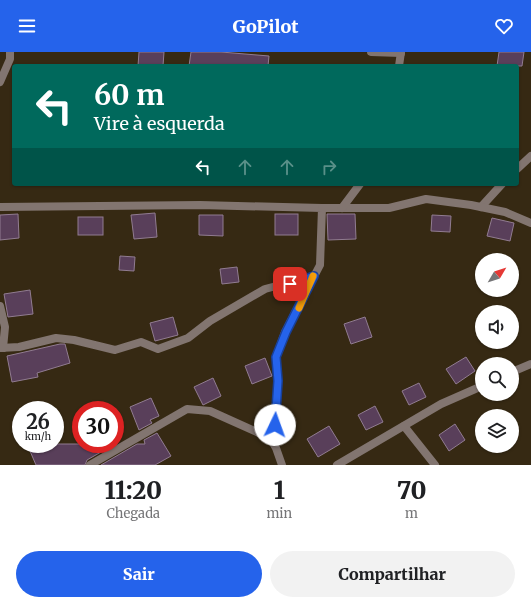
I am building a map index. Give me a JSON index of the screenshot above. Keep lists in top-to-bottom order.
{
  "north": "top right",
  "page": {
    "header": "GoPilot",
    "turn": ["60 m", "Vire à esquerda"],
    "speed": "26 km/h",
    "limit": "30",
    "eta": [
      "11:20",
      "Chegada",
      "1",
      "min",
      "70",
      "m"
    ],
    "buttons": ["Sair", "Compartilhar"]
  }
}
